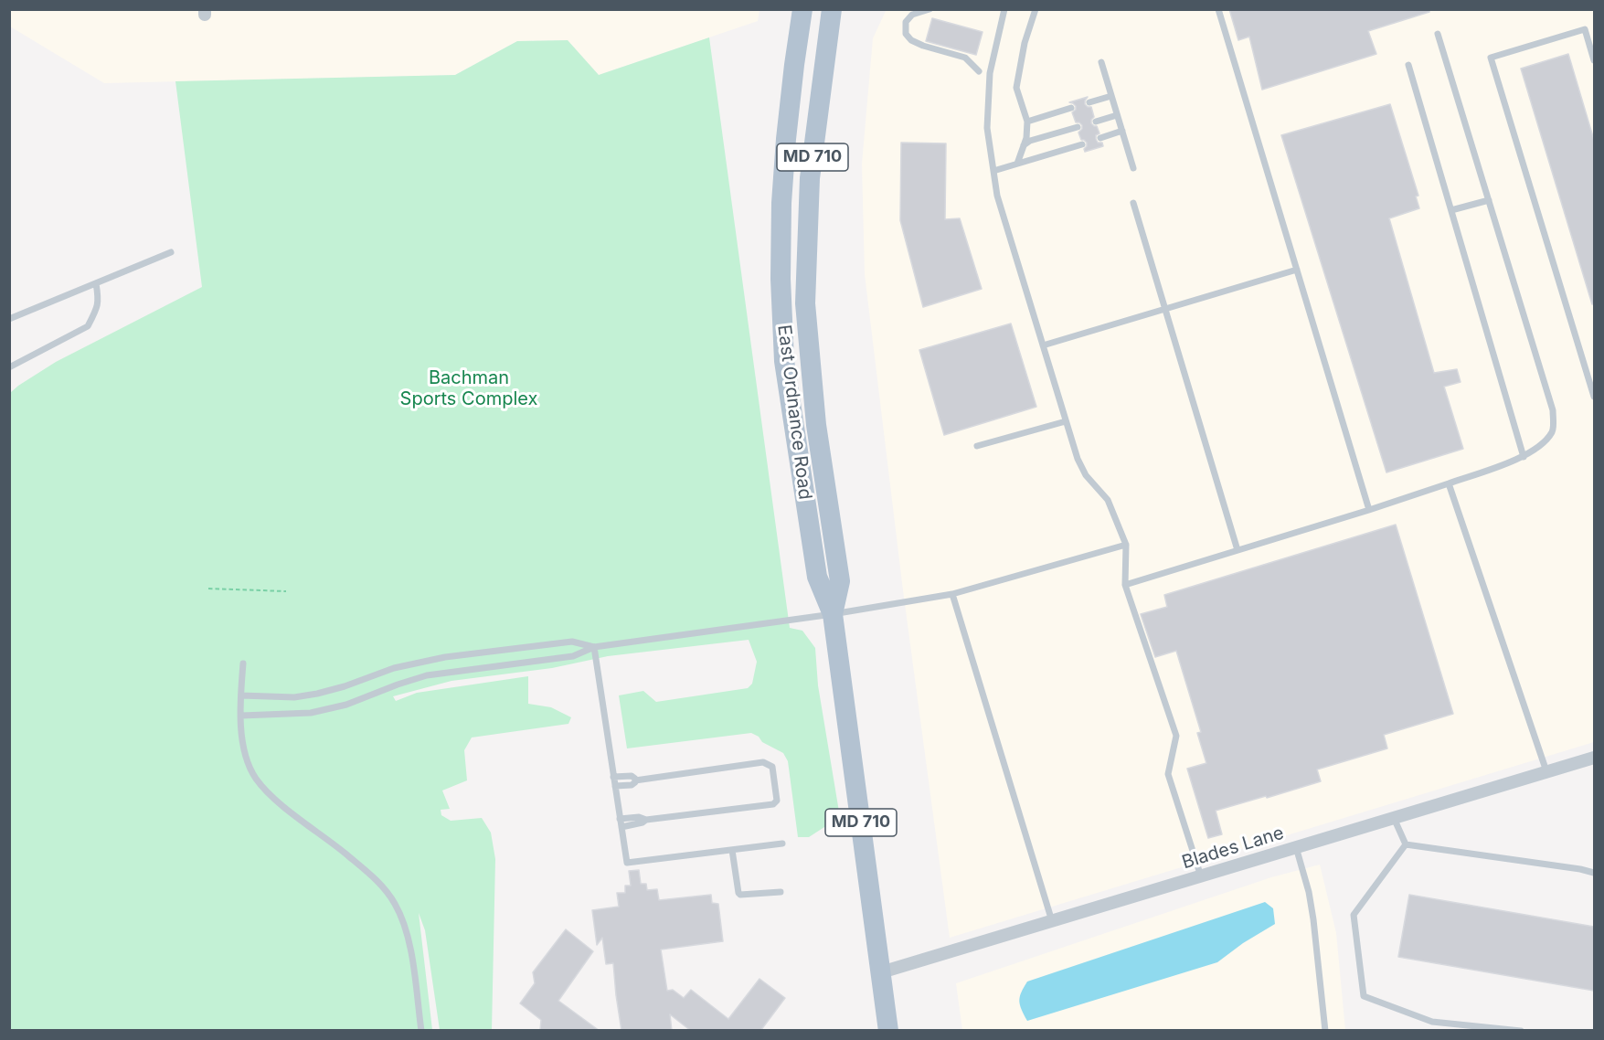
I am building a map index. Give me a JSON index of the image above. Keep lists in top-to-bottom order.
{
  "streets": {
    "main road": ["MD 710", "East Ordnance Road"],
    "street": ["Blades Lane"]
  },
  "crossings": [
    ["East Ordnance Road", "Blades Lane"]
  ],
  "parks": ["Bachman Sports Complex"]
}
